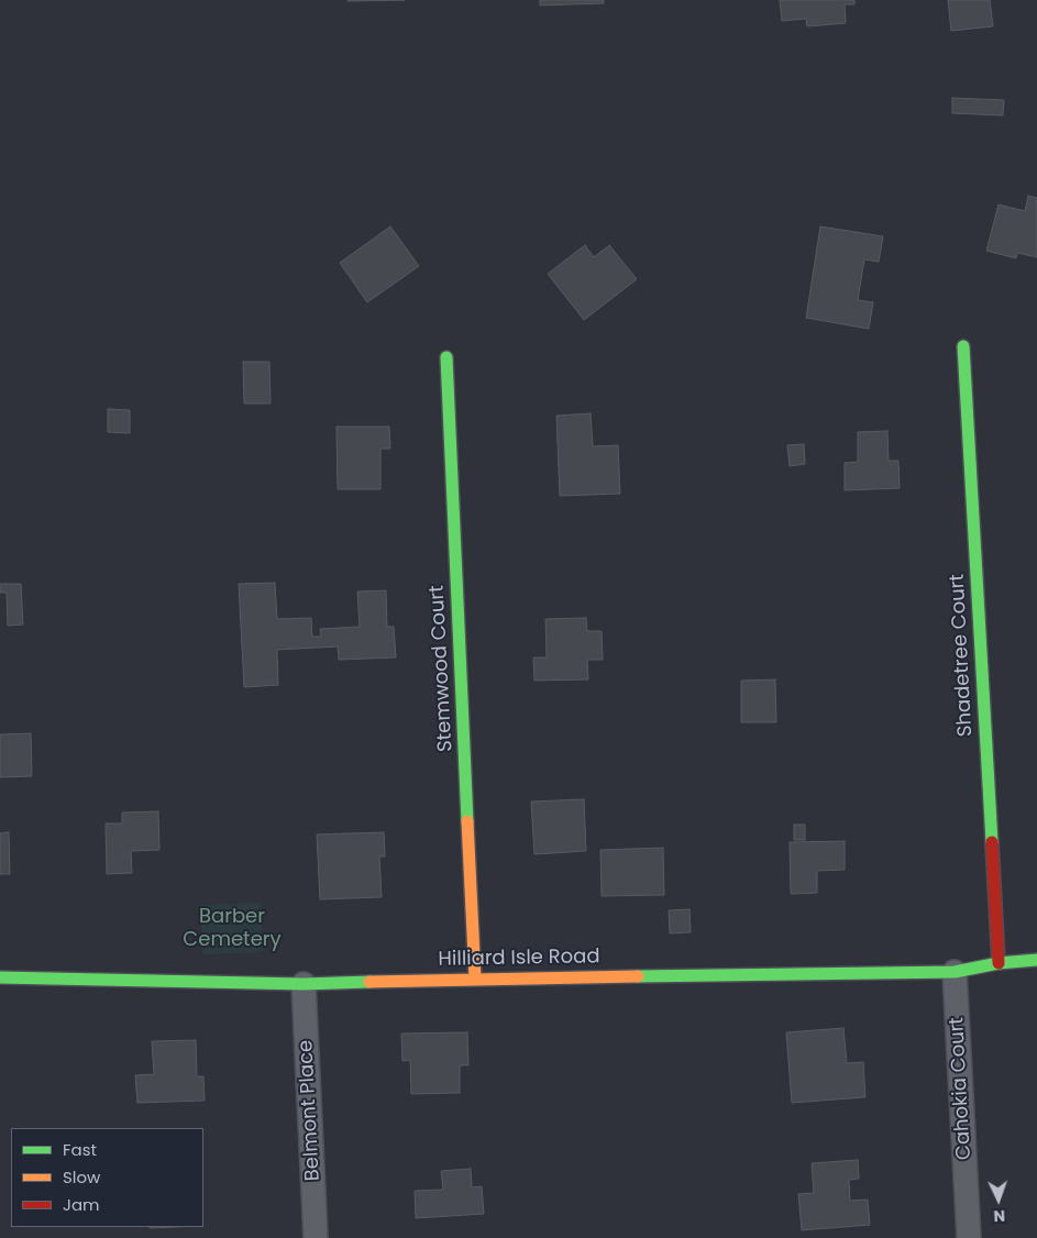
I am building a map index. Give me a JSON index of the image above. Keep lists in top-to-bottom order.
{
  "streets": {
    "street": [
      "Shadetree Court",
      "Stemwood Court",
      "Hilliard Isle Road",
      "Cahokia Court",
      "Belmont Place"
    ]
  },
  "crossings": [
    ["Shadetree Court", "Hilliard Isle Road"],
    ["Stemwood Court", "Hilliard Isle Road"],
    ["Hilliard Isle Road", "Cahokia Court"],
    ["Hilliard Isle Road", "Belmont Place"]
  ],
  "parks": ["Barber Cemetery"],
  "legend": ["Fast", "Slow", "Jam"],
  "north": "bottom"
}
